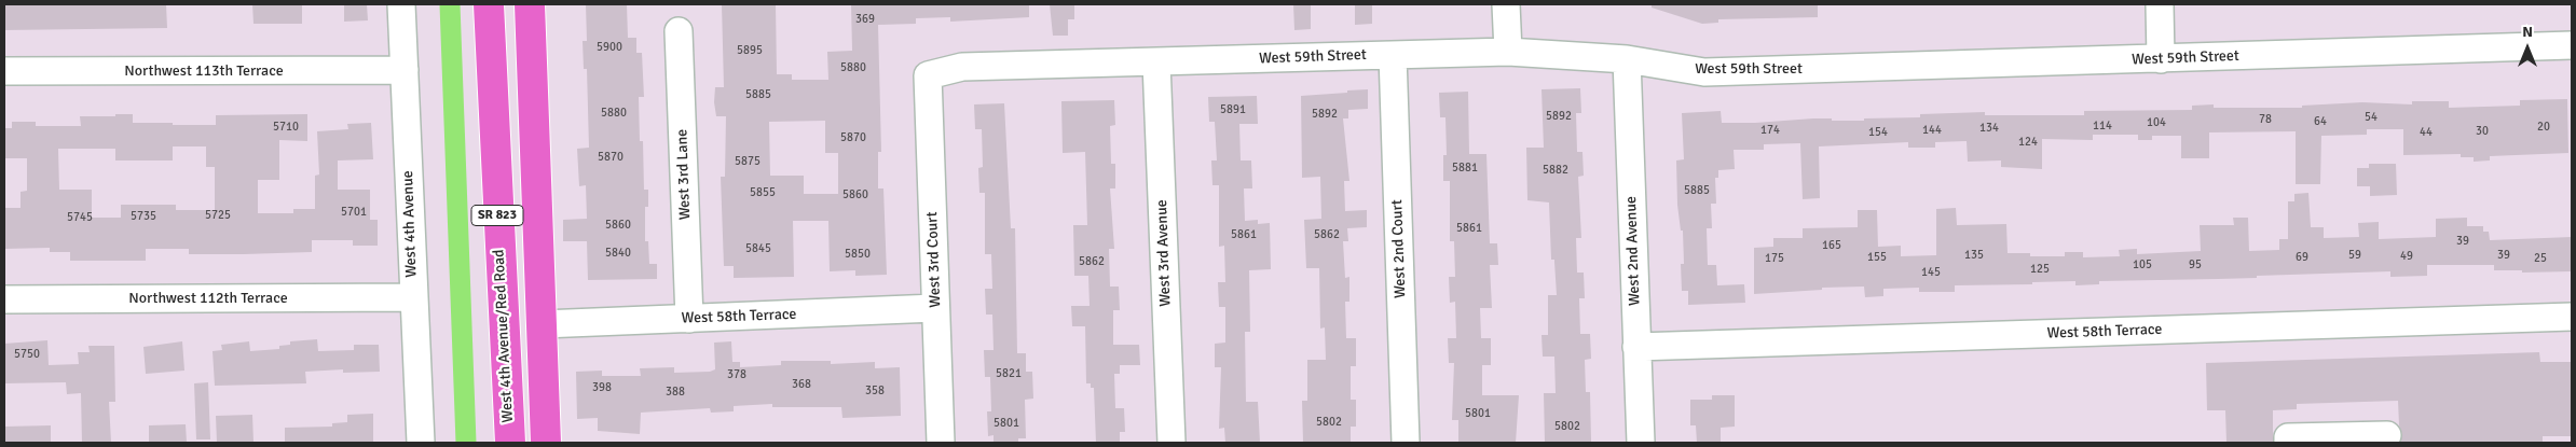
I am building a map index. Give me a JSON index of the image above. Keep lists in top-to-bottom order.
{
  "streets": {
    "main road": ["SR 823", "West 4th Avenue/Red Road"],
    "street": [
      "West 59th Street",
      "Northwest 113th Terrace",
      "West 3rd Lane",
      "West 4th Avenue",
      "West 2nd Court",
      "West 2nd Avenue",
      "West 3rd Avenue",
      "West 3rd Court",
      "Northwest 112th Terrace",
      "West 58th Terrace"
    ]
  },
  "crossings": [
    ["West 59th Street", "West 2nd Court"],
    ["West 59th Street", "West 2nd Avenue"],
    ["West 59th Street", "West 3rd Avenue"],
    ["West 59th Street", "West 3rd Court"],
    ["Northwest 113th Terrace", "West 4th Avenue"],
    ["West 3rd Lane", "West 58th Terrace"],
    ["SR 823", "West 58th Terrace"],
    ["West 4th Avenue", "Northwest 112th Terrace"],
    ["West 2nd Avenue", "West 58th Terrace"],
    ["West 3rd Court", "West 58th Terrace"]
  ],
  "house_numbers": [
    "369",
    "5900",
    "5895",
    "5880",
    "5885",
    "5891",
    "5880",
    "5892",
    "5892",
    "54",
    "78",
    "64",
    "104",
    "114",
    "5710",
    "20",
    "134",
    "174",
    "144",
    "30",
    "154",
    "44",
    "5870",
    "124",
    "5870",
    "5875",
    "5881",
    "5882",
    "5885",
    "5855",
    "5860",
    "5701",
    "5725",
    "5735",
    "5745",
    "5860",
    "5861",
    "5861",
    "5862",
    "39",
    "165",
    "5845",
    "5840",
    "5850",
    "135",
    "59",
    "39",
    "49",
    "155",
    "69",
    "175",
    "25",
    "5862",
    "105",
    "95",
    "125",
    "145",
    "5750",
    "5821",
    "378",
    "368",
    "398",
    "358",
    "388",
    "5801",
    "5802",
    "5801",
    "5802"
  ],
  "north": "top"
}
